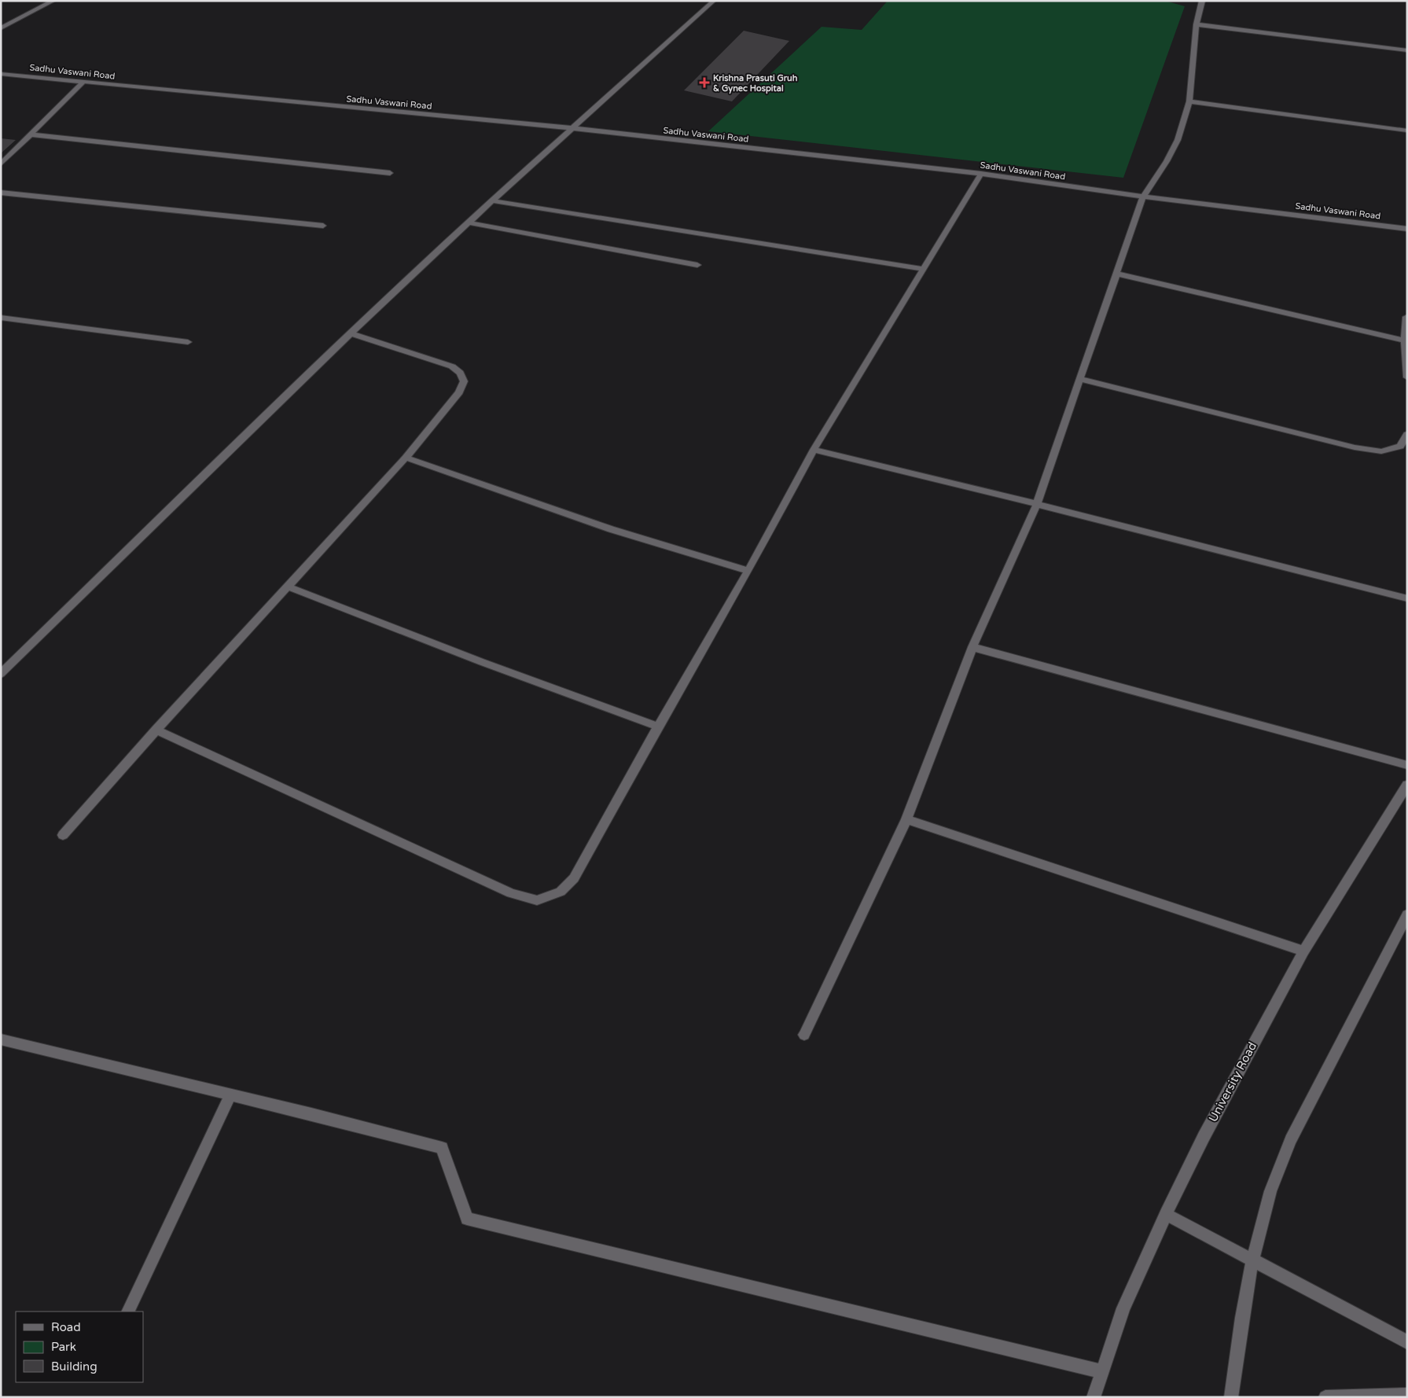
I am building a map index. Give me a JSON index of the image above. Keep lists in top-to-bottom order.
{
  "streets": {
    "street": ["Sadhu Vaswani Road", "University Road"]
  },
  "places": {
    "health": ["Krishna Prasuti Gruh & Gynec Hospital"]
  },
  "legend": ["Road", "Park", "Building"]
}
